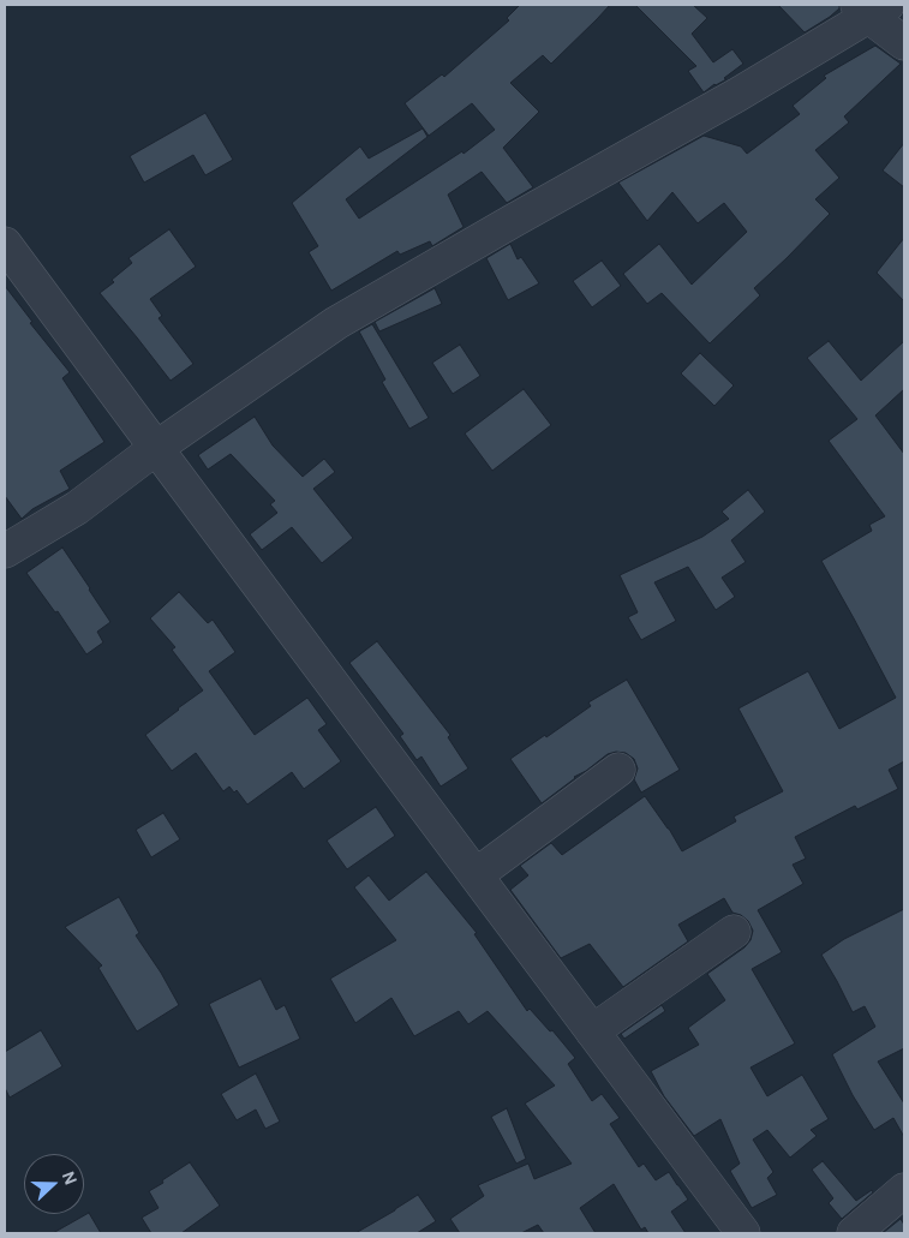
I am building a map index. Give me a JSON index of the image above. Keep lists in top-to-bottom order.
{
  "north": "right"
}
